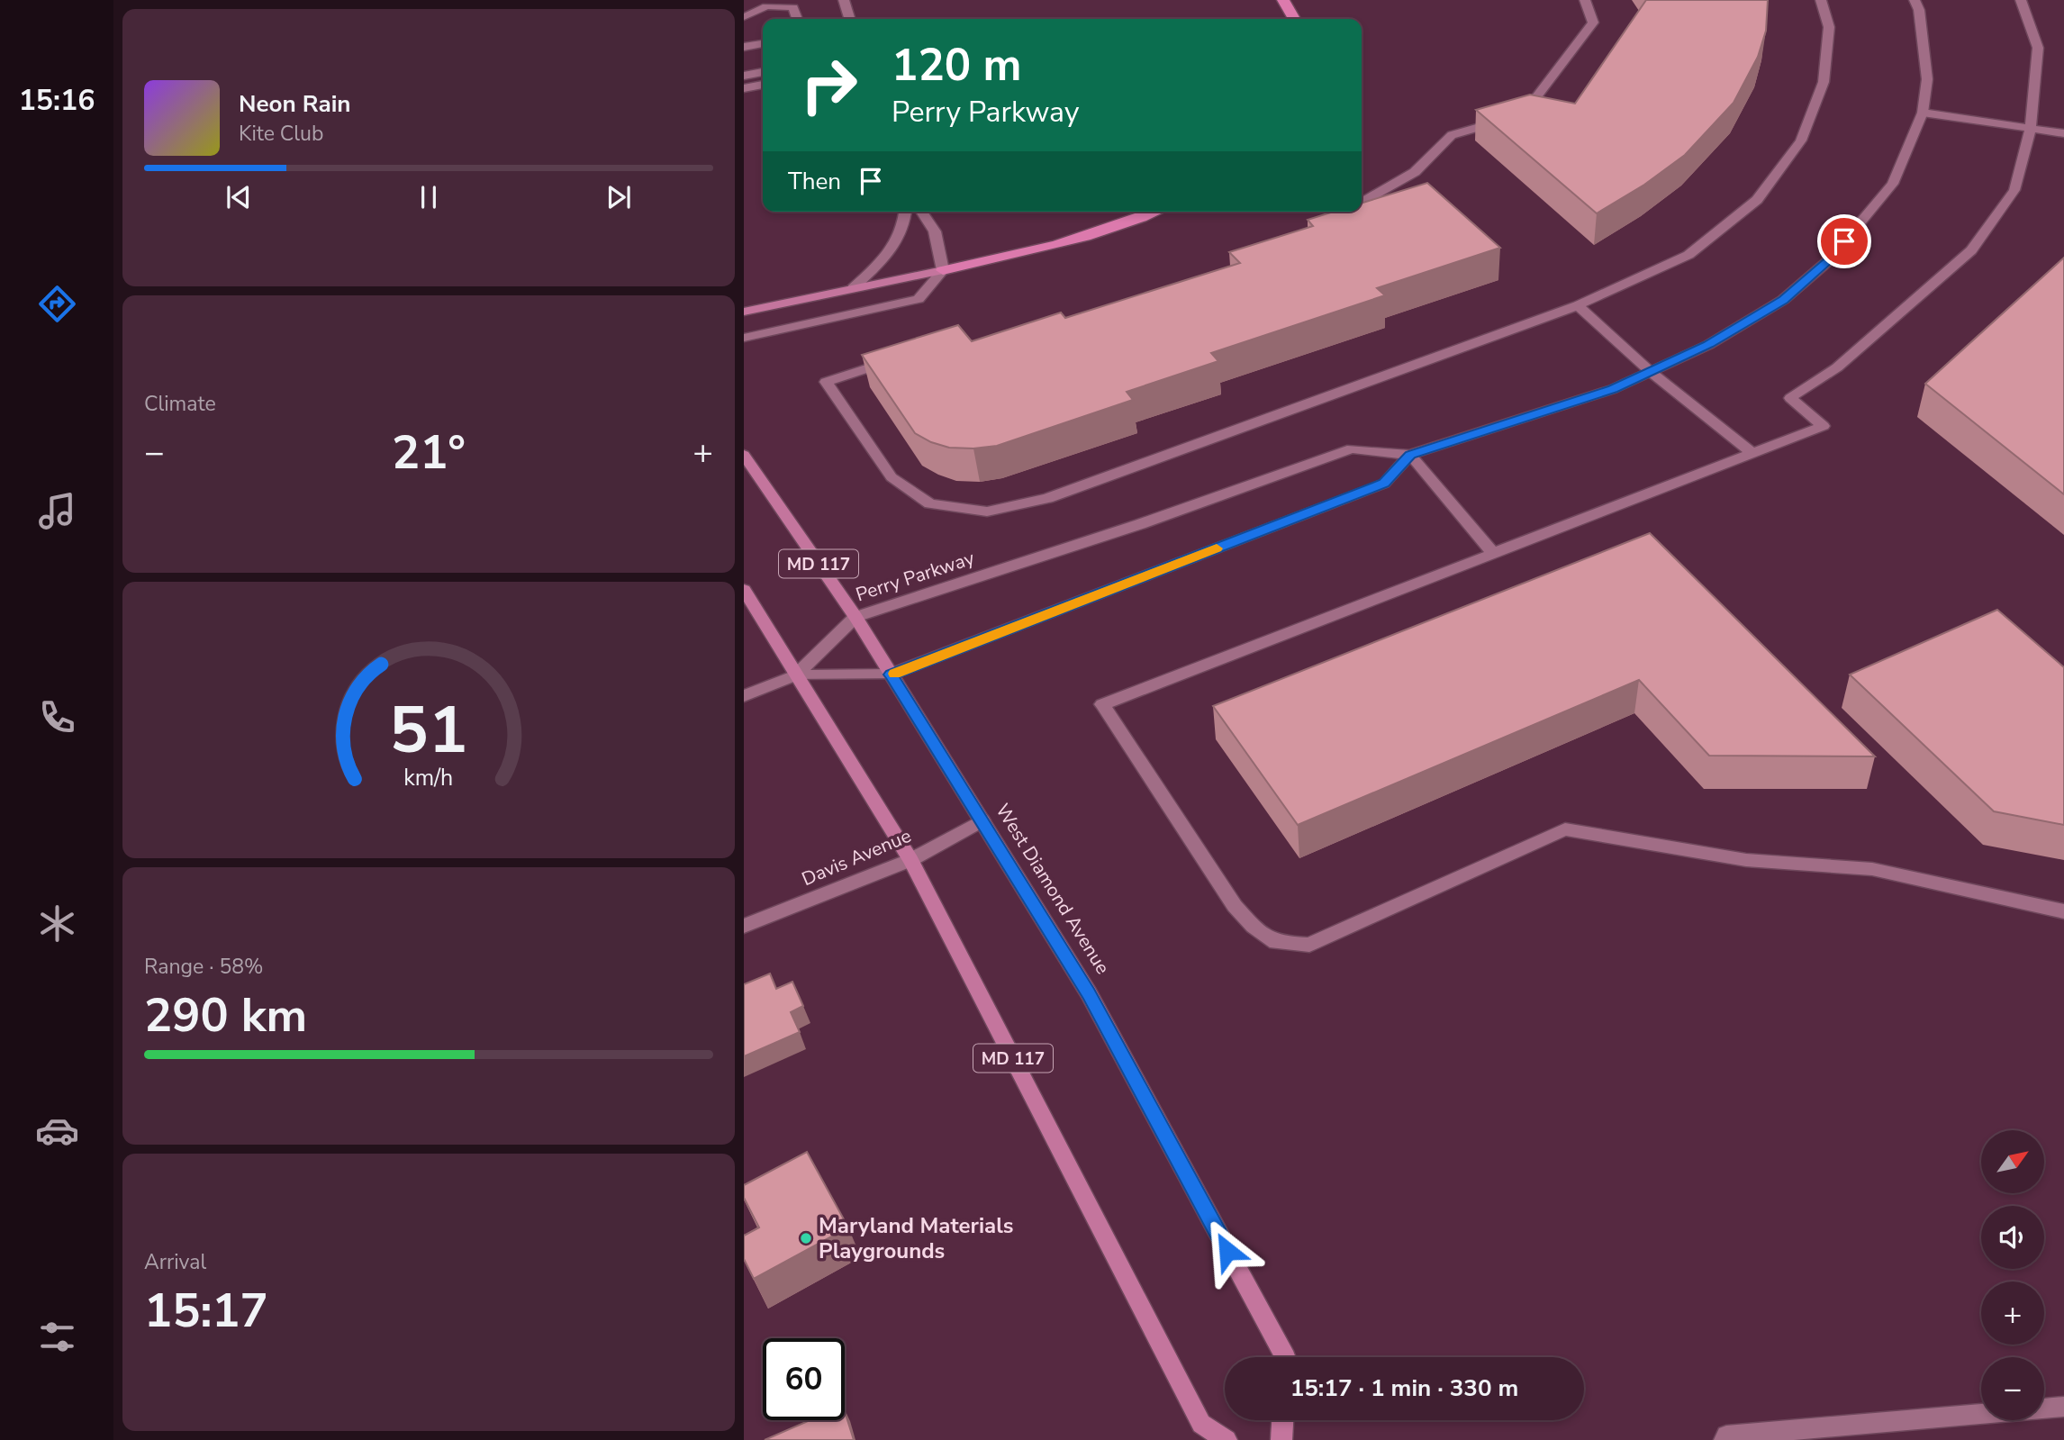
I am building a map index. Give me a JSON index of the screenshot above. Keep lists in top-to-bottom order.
{
  "streets": {
    "main road": ["MD 117", "West Diamond Avenue"],
    "street": ["Perry Parkway", "Davis Avenue"]
  },
  "crossings": [
    ["MD 117", "Perry Parkway"],
    ["MD 117", "Davis Avenue"],
    ["Perry Parkway", "West Diamond Avenue"],
    ["Davis Avenue", "West Diamond Avenue"]
  ],
  "places": ["Maryland Materials Playgrounds"],
  "north": "top right",
  "page": {
    "tabs": "15:16",
    "turn": ["120 m", "Perry Parkway"],
    "song": ["Neon Rain", "Kite Club"],
    "then": "Then",
    "tile": [
      "Climate",
      ["Range · 58%", "290 km"],
      ["Arrival", "15:17"]
    ],
    "heat": ["−", "21°", "+"],
    "map_buttons": ["+", "−"],
    "limit": "60",
    "trip": "15:17 · 1 min · 330 m",
    "gauge": ["51", "km/h"]
  }
}
